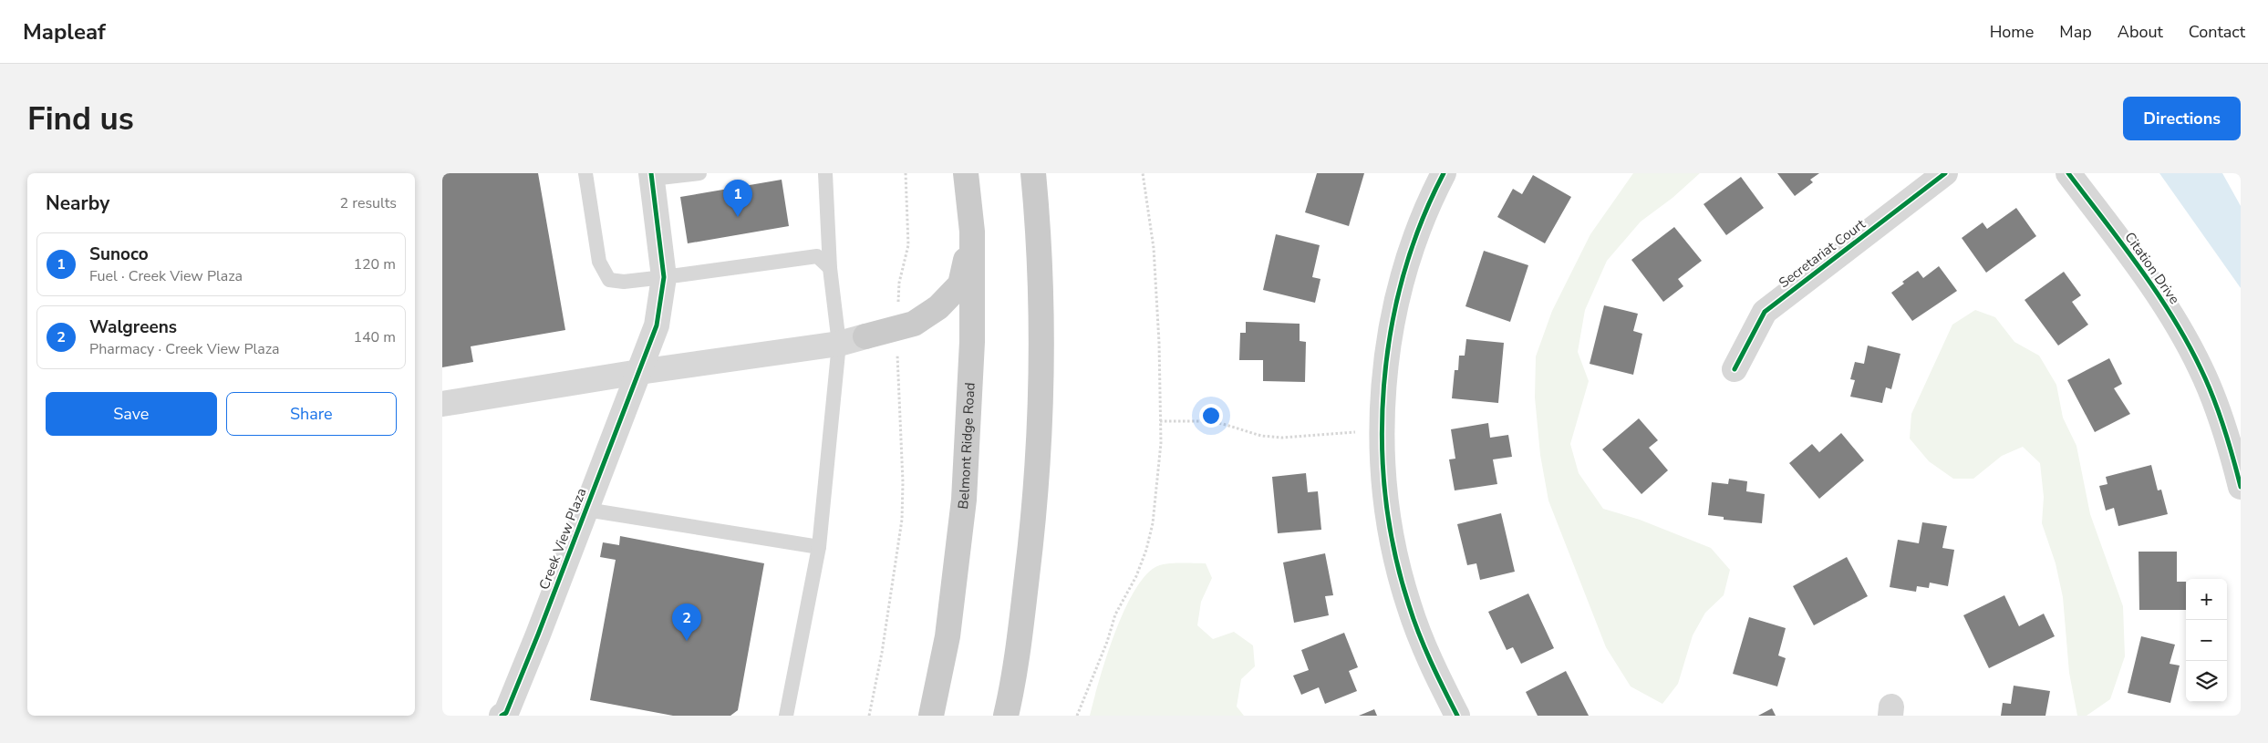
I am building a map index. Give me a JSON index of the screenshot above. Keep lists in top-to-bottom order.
{
  "streets": {
    "main road": ["Belmont Ridge Road"],
    "street": ["Secretariat Court", "Citation Drive", "Creek View Plaza"]
  },
  "page": {
    "header": "Mapleaf",
    "nav": [
      "Home",
      "Map",
      "About",
      "Contact"
    ],
    "buttons": [
      "Directions",
      ["Save", "Share"]
    ],
    "title": "Find us",
    "heading": ["Nearby", "2 results"],
    "pins": ["1", "2"],
    "list": [
      {
        "mark": "1",
        "name": "Sunoco",
        "note": "Fuel · Creek View Plaza",
        "value": "120 m"
      },
      {
        "mark": "2",
        "name": "Walgreens",
        "note": "Pharmacy · Creek View Plaza",
        "value": "140 m"
      }
    ],
    "map_buttons": ["+", "−"]
  }
}
